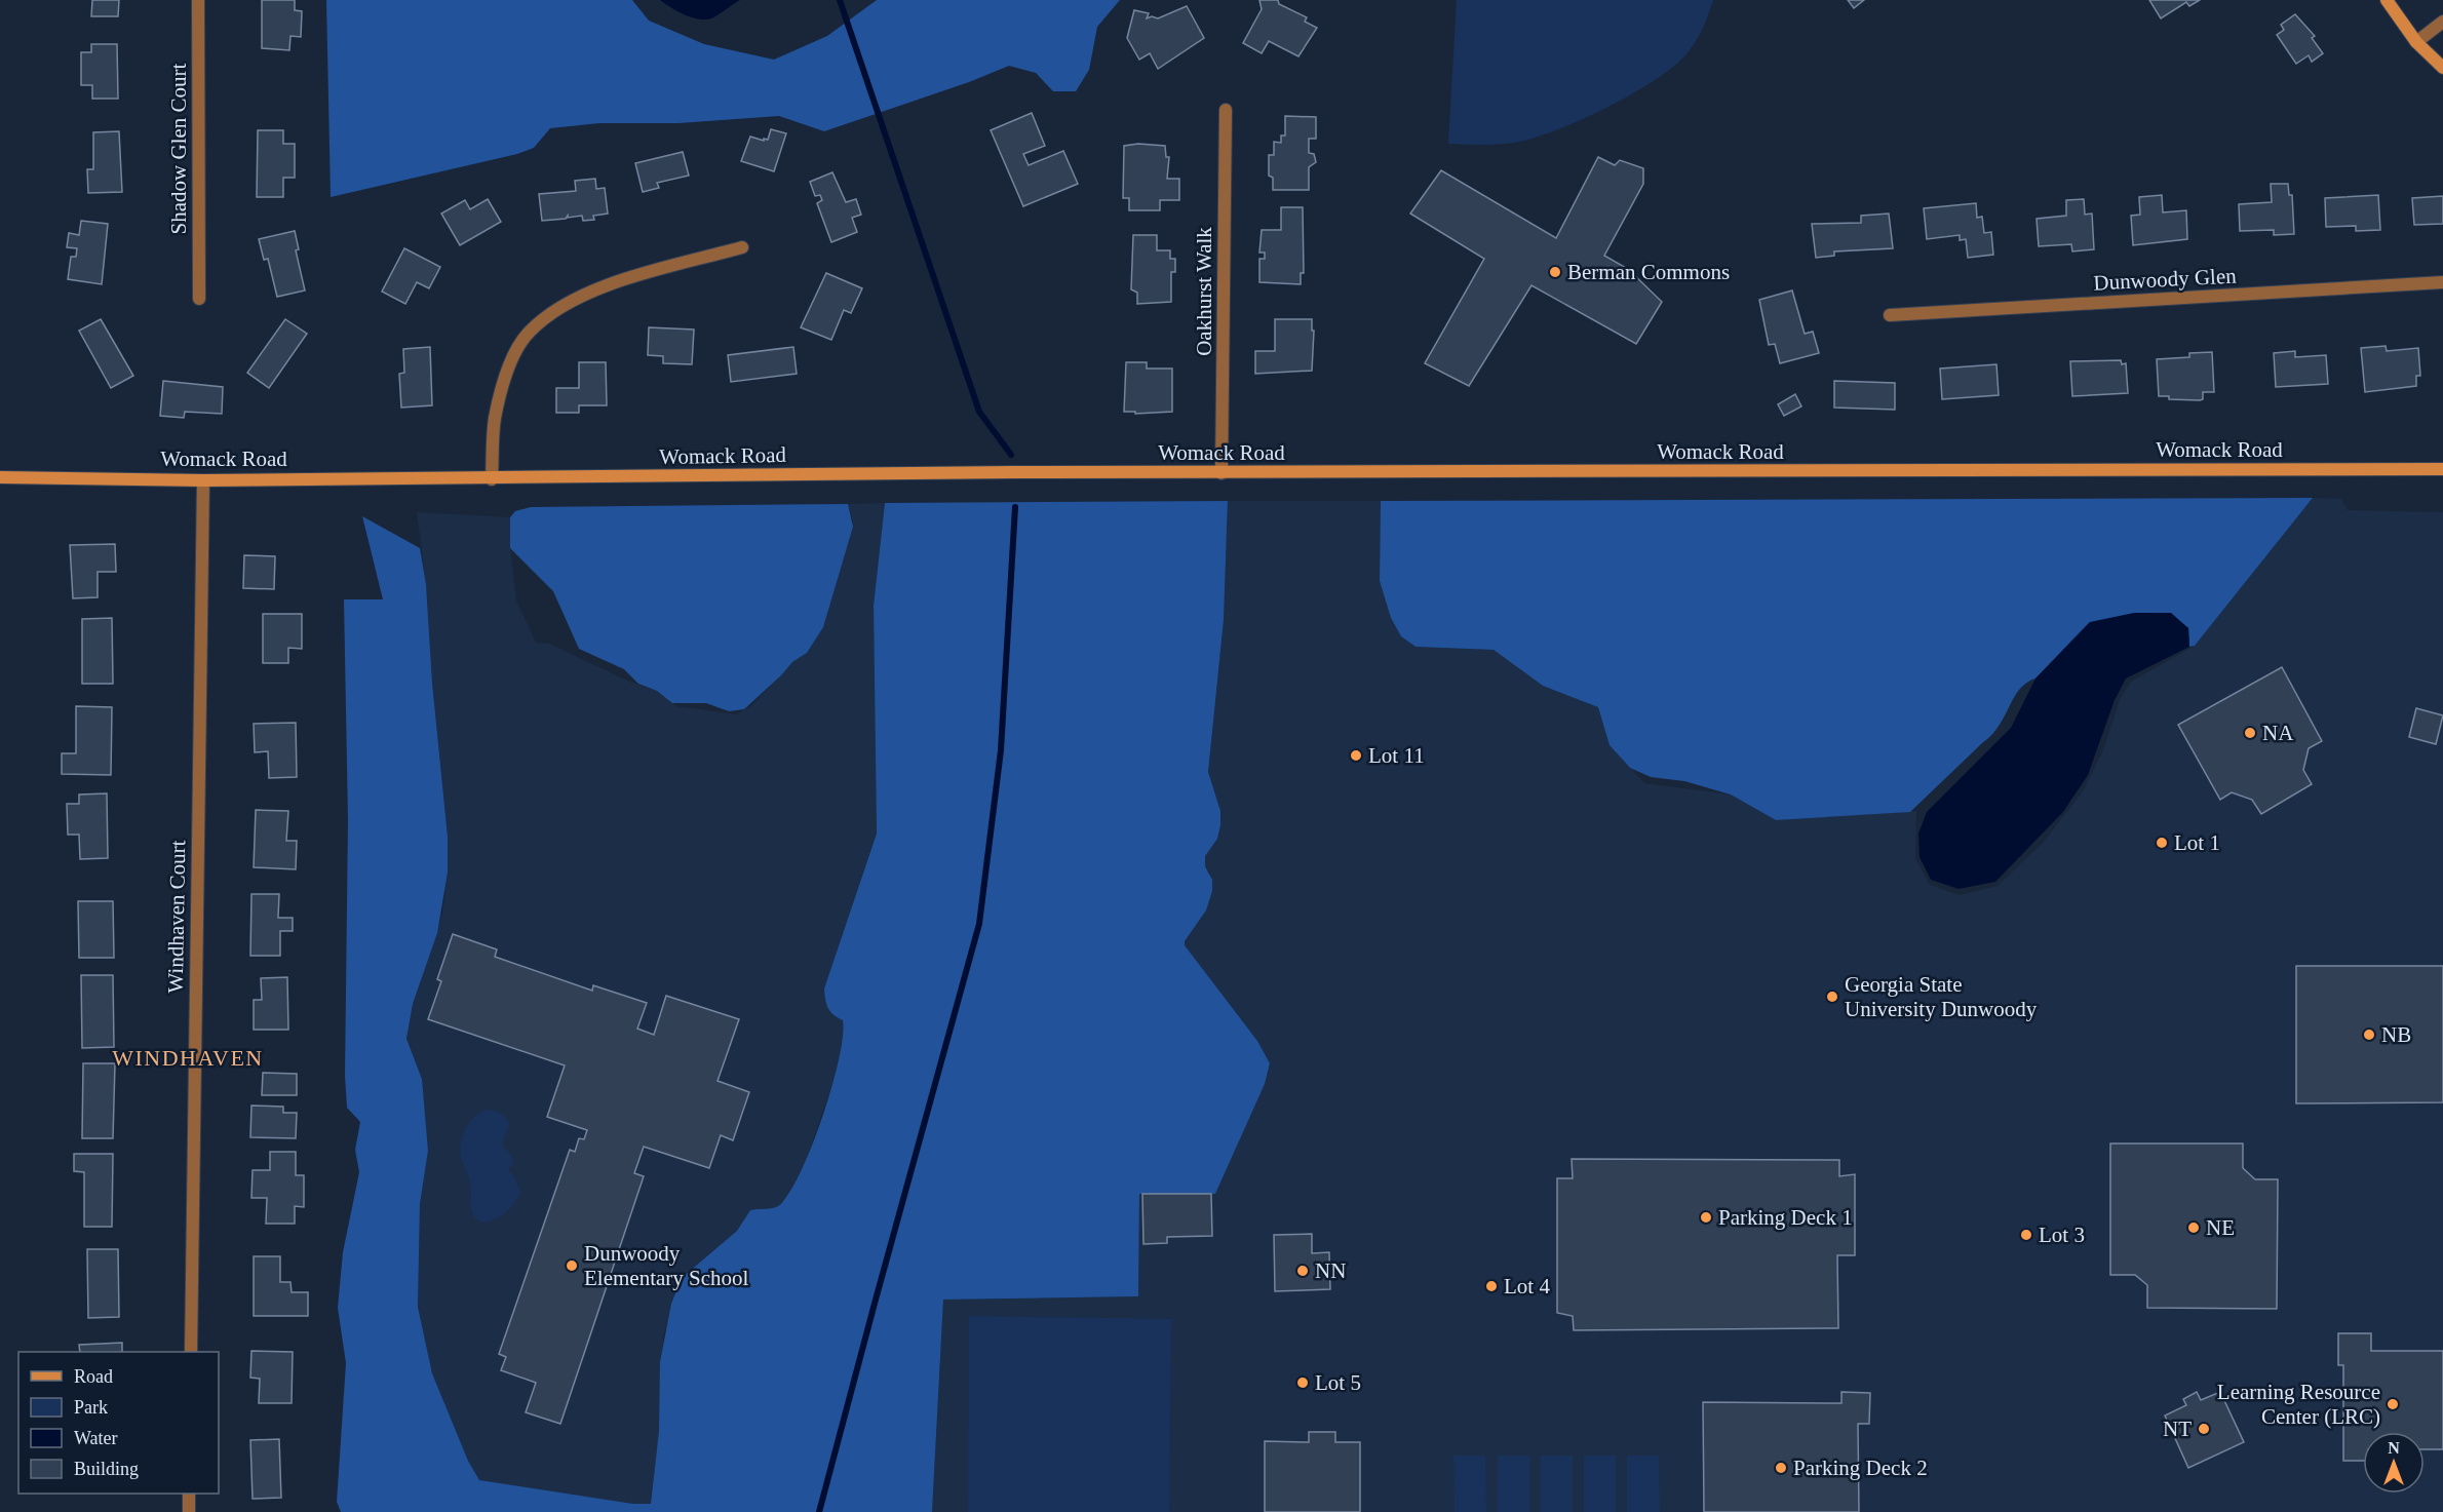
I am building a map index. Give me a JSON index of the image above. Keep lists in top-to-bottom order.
{
  "streets": {
    "street": [
      "Shadow Glen Court",
      "Dunwoody Glen",
      "Oakhurst Walk",
      "Womack Road",
      "Windhaven Court"
    ]
  },
  "crossings": [
    ["Oakhurst Walk", "Womack Road"],
    ["Womack Road", "Windhaven Court"]
  ],
  "districts": ["WINDHAVEN"],
  "places": [
    "Berman Commons",
    "NA",
    "Lot 11",
    "Lot 1",
    "Georgia State University Dunwoody",
    "NB",
    "Parking Deck 1",
    "NE",
    "Lot 3",
    "Dunwoody Elementary School",
    "NN",
    "Lot 4",
    "Lot 5",
    "Learning Resource Center (LRC)",
    "NT",
    "Parking Deck 2"
  ],
  "legend": [
    "Road",
    "Park",
    "Water",
    "Building"
  ],
  "north": "top"
}
